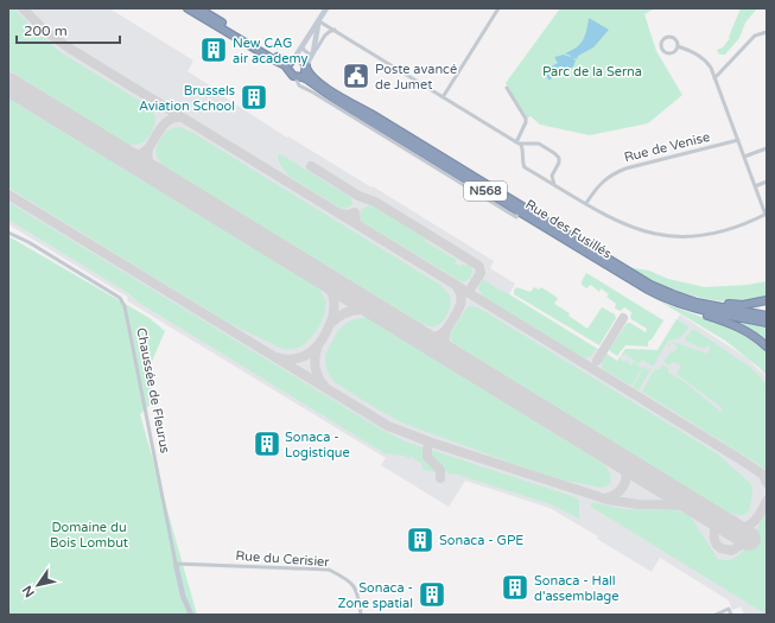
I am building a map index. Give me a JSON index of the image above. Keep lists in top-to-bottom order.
{
  "streets": {
    "highway": ["N568", "Rue des Fusillés"],
    "street": ["Rue de Venise", "Chaussée de Fleurus", "Rue du Cerisier"]
  },
  "crossings": [
    ["N568", "Rue des Fusillés"],
    ["Chaussée de Fleurus", "Rue du Cerisier"]
  ],
  "parks": ["Parc de la Serna", "Domaine du Bois Lombut"],
  "places": {
    "building": [
      "New CAG air academy",
      "Brussels Aviation School",
      "Sonaca - Logistique",
      "Sonaca - GPE",
      "Sonaca - Hall d'assemblage",
      "Sonaca - Zone spatial"
    ],
    "public building": ["Poste avancé de Jumet"]
  },
  "scale_bar": "200 m",
  "north": "bottom left"
}
